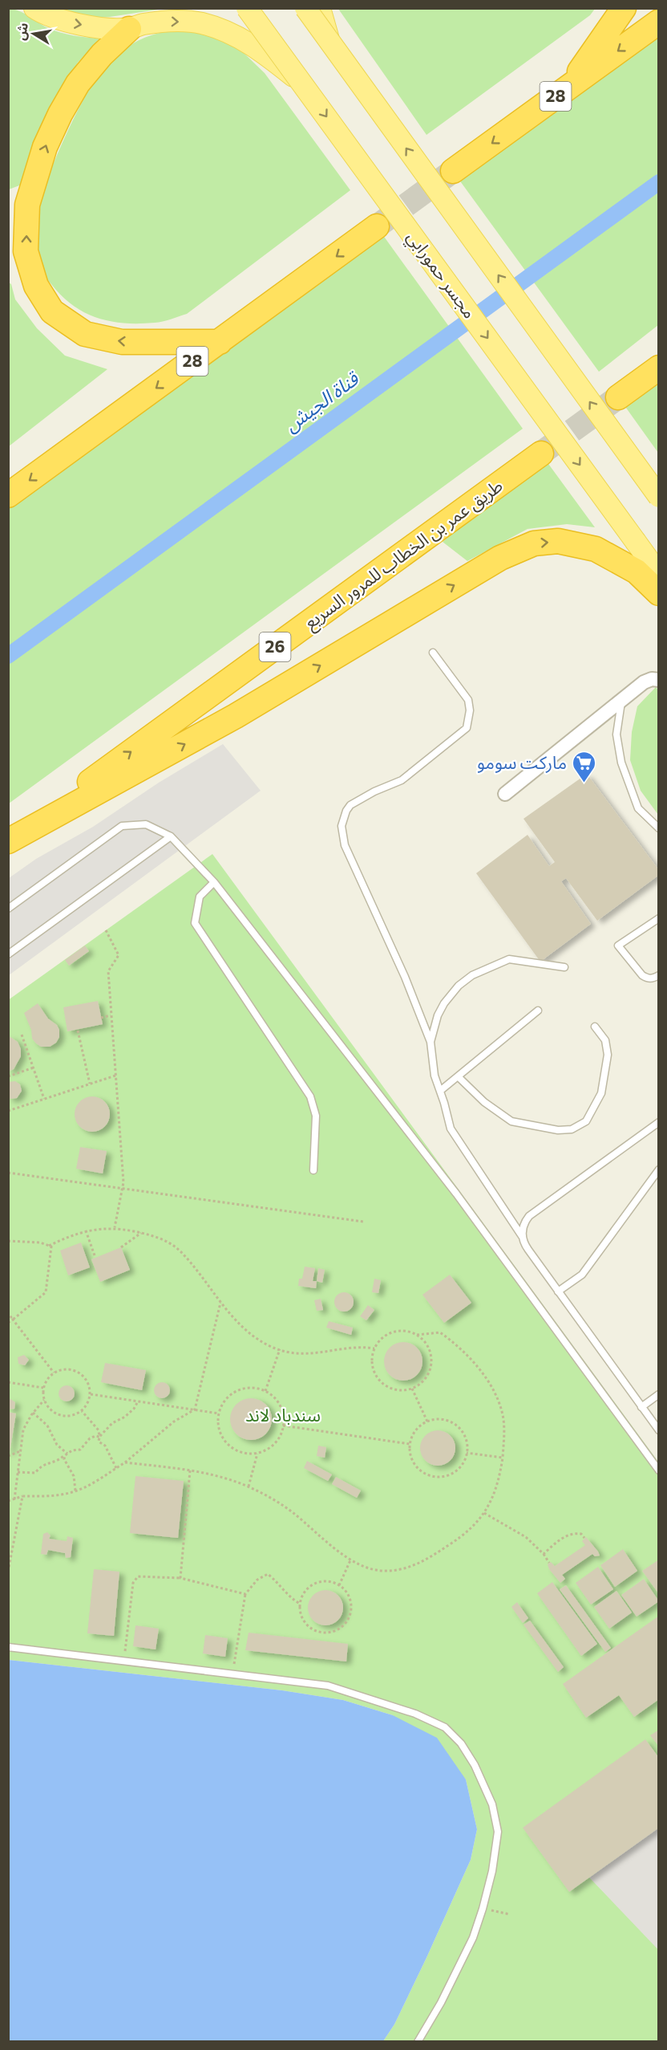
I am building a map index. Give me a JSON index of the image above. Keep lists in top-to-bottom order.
{
  "streets": {
    "highway": ["28", "طريق عمر بن الخطاب للمرور السريع", "26"],
    "main road": ["مجسر حمورابي"]
  },
  "water": ["قناة الجيش"],
  "parks": ["سندباد لاند"],
  "places": {
    "supermarket": ["ماركت سومو"]
  },
  "north": "left"
}
